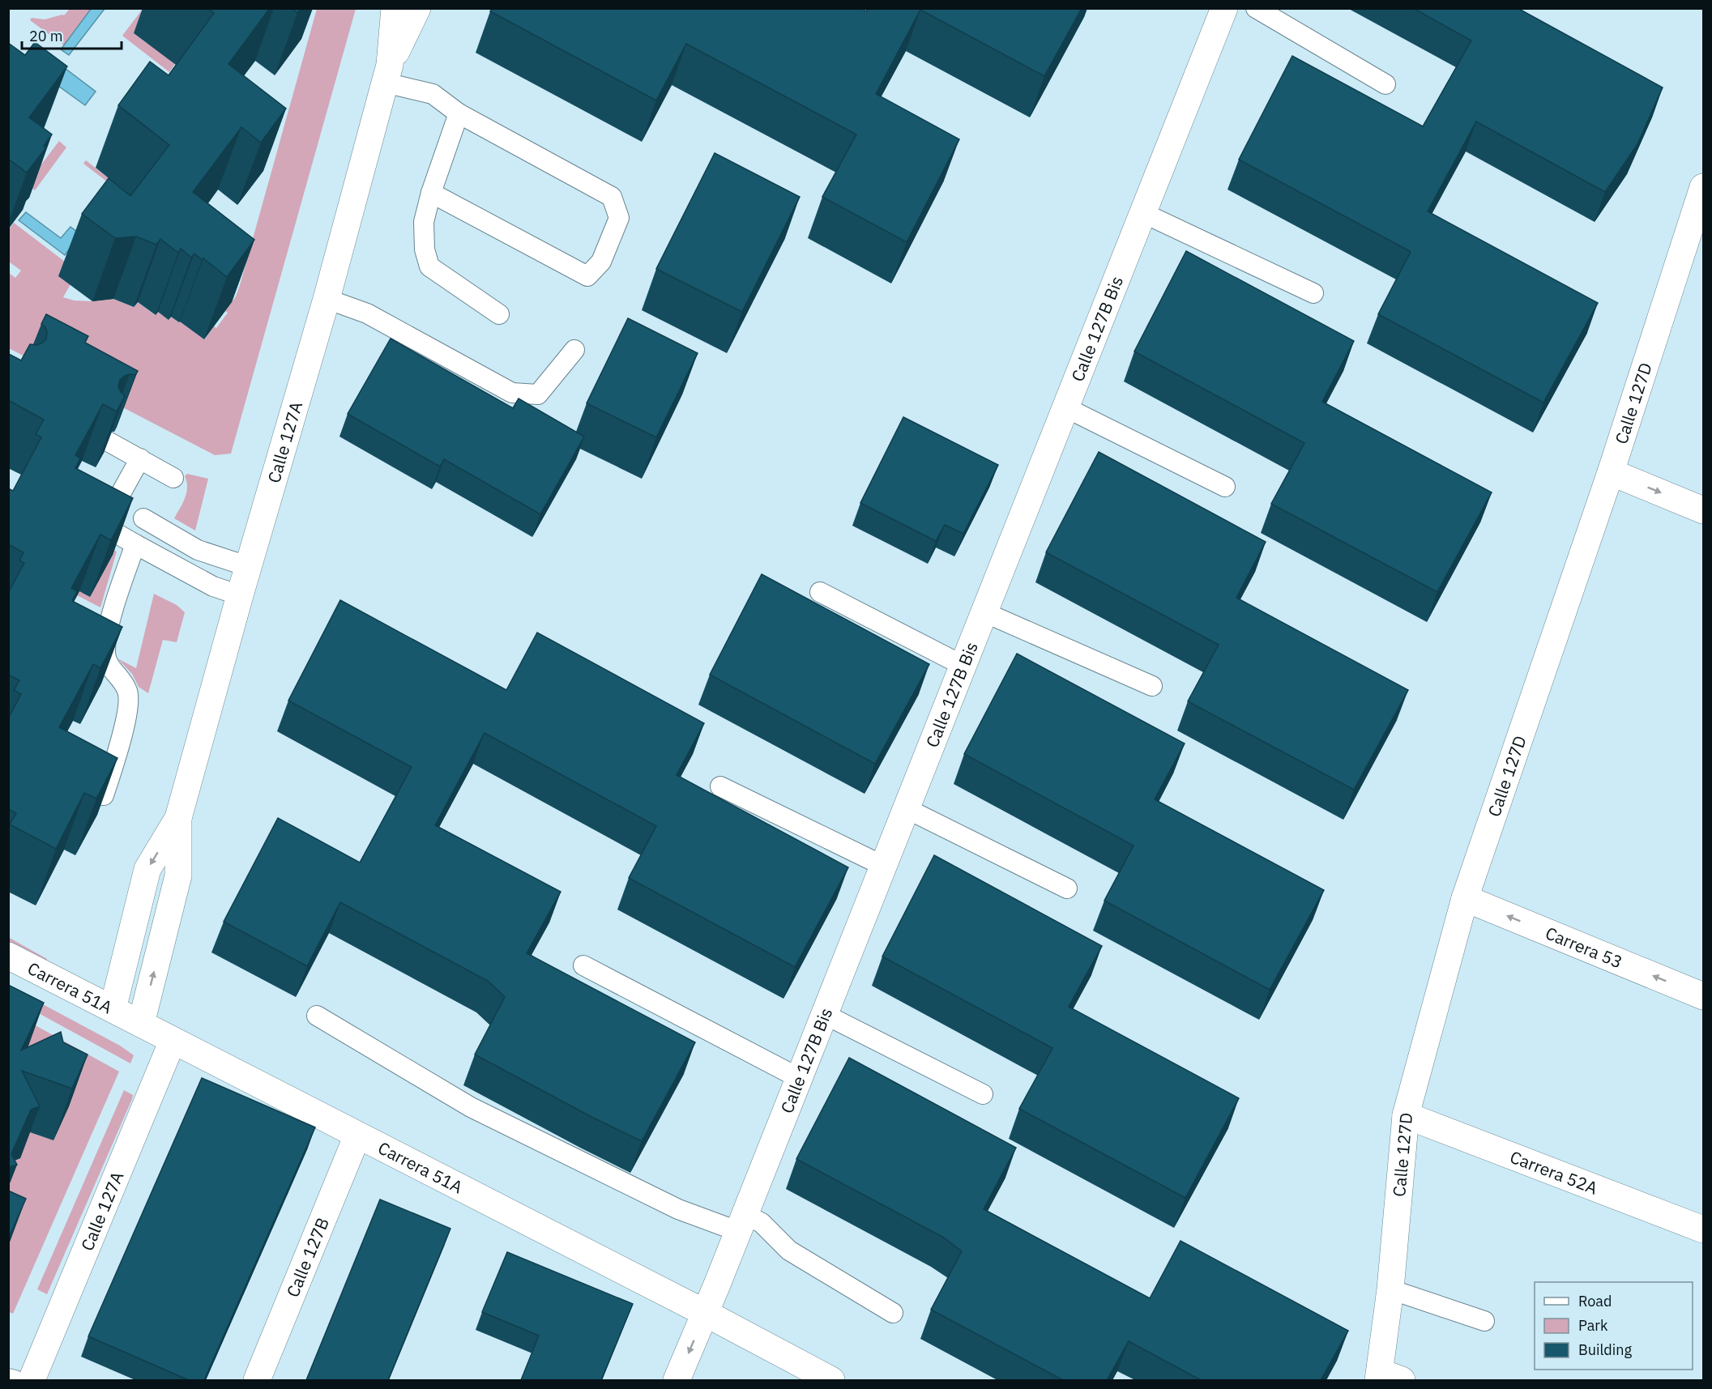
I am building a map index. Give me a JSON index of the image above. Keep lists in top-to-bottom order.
{
  "streets": {
    "street": [
      "Calle 127B Bis",
      "Calle 127D",
      "Calle 127A",
      "Carrera 53",
      "Carrera 51A",
      "Carrera 52A",
      "Calle 127B"
    ]
  },
  "crossings": [
    ["Calle 127B Bis", "Carrera 51A"],
    ["Calle 127D", "Carrera 53"],
    ["Calle 127D", "Carrera 52A"],
    ["Calle 127A", "Carrera 51A"],
    ["Carrera 51A", "Calle 127B"]
  ],
  "one_way": ["Carrera 53"],
  "legend": ["Road", "Park", "Building"],
  "scale_bar": "20 m"
}
